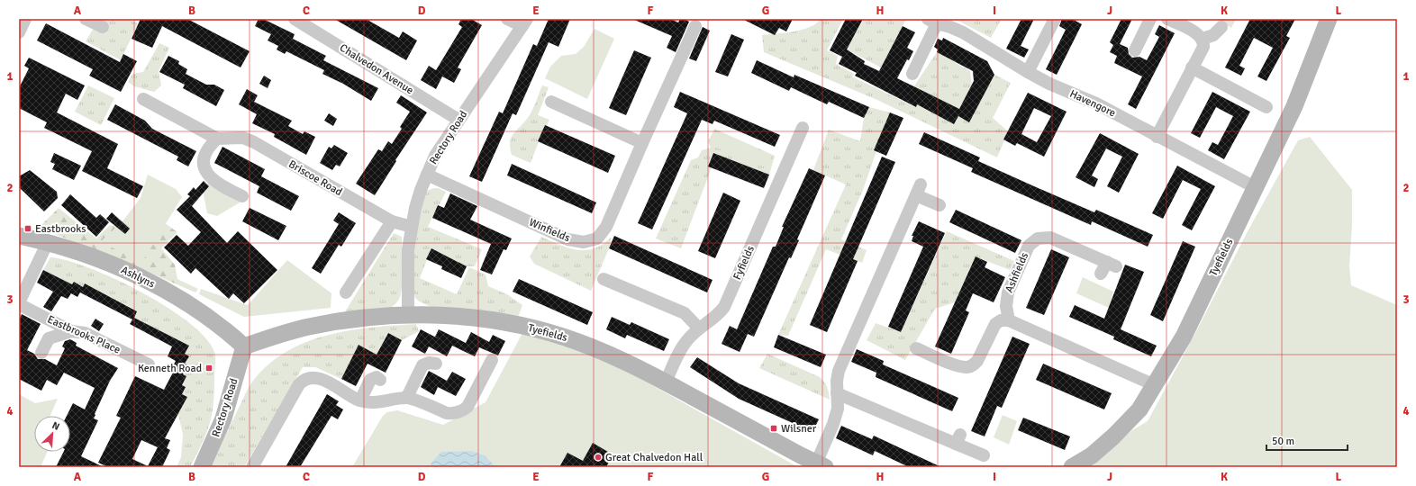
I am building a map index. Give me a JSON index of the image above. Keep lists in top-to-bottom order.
{
  "streets": {
    "street": [
      "Chalvedon Avenue",
      "Havengore",
      "Rectory Road",
      "Briscoe Road",
      "Winfields",
      "Tyefields",
      "Fyfields",
      "Ashfields",
      "Ashlyns",
      "Eastbrooks Place"
    ]
  },
  "crossings": [
    ["Chalvedon Avenue", "Rectory Road"],
    ["Havengore", "Tyefields"],
    ["Rectory Road", "Briscoe Road"],
    ["Rectory Road", "Winfields"],
    ["Rectory Road", "Tyefields"],
    ["Rectory Road", "Ashlyns"],
    ["Tyefields", "Fyfields"],
    ["Tyefields", "Ashlyns"]
  ],
  "places": {
    "transit": ["Eastbrooks", "Kenneth Road", "Wilsner"],
    "other": ["Great Chalvedon Hall"]
  },
  "scale_bar": "50 m",
  "north": "top right",
  "grid": {
    "columns": [
      "A",
      "B",
      "C",
      "D",
      "E",
      "F",
      "G",
      "H",
      "I",
      "J",
      "K",
      "L"
    ],
    "rows": [
      "1",
      "2",
      "3",
      "4"
    ]
  }
}
